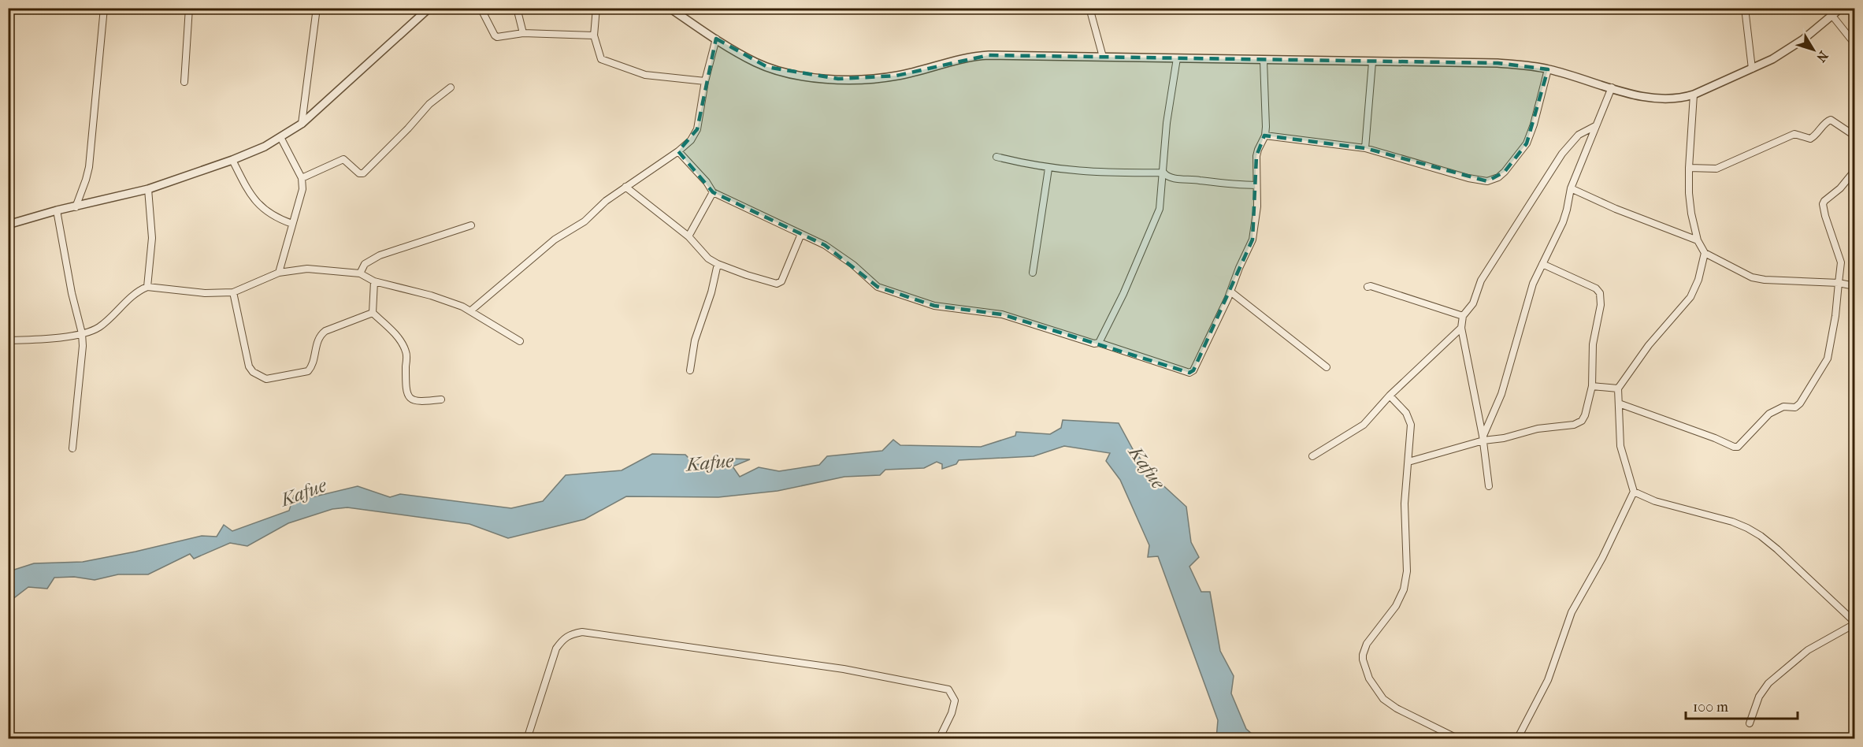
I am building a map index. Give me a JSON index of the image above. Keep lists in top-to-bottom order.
{
  "water": ["Kafue"],
  "scale_bar": "100 m",
  "north": "bottom right"
}
